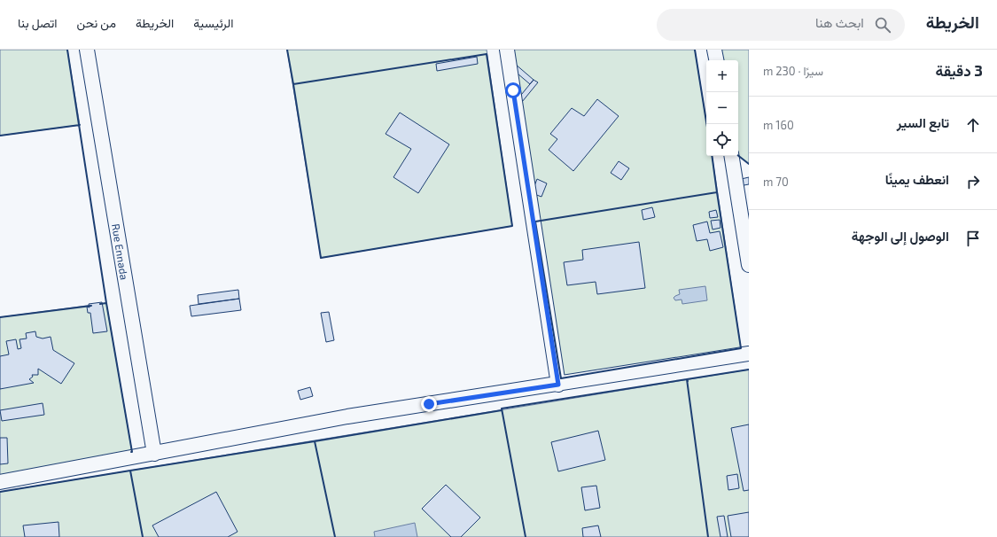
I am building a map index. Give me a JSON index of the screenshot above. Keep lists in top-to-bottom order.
{
  "streets": {
    "street": ["Rue Ennada"]
  },
  "page": {
    "header": "الخريطة",
    "search": "ابحث هنا",
    "nav": [
      "الرئيسية",
      "الخريطة",
      "من نحن",
      "اتصل بنا"
    ],
    "heading": ["3 دقيقة", "سيرًا · 230 m"],
    "map_buttons": ["+", "−"],
    "list": [
      ["تابع السير", "160 m"],
      ["انعطف يمينًا", "70 m"],
      "الوصول إلى الوجهة"
    ]
  }
}
